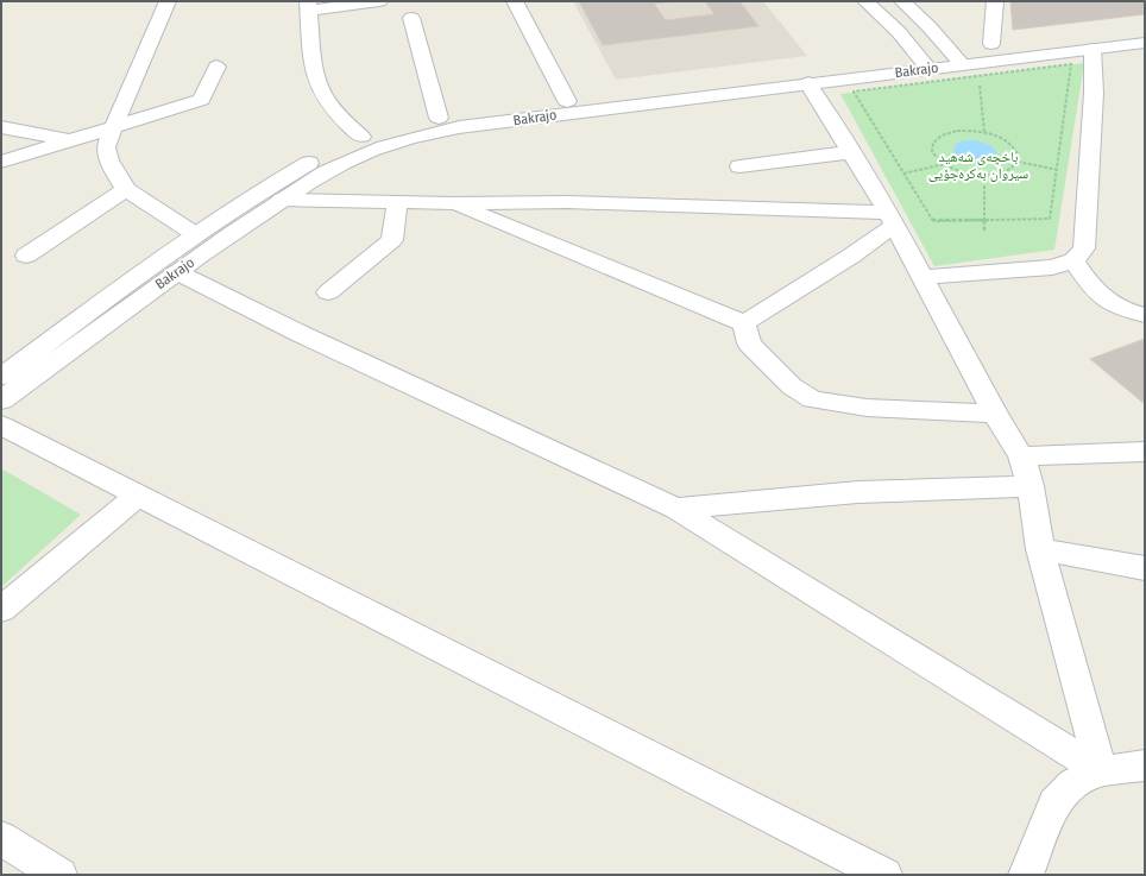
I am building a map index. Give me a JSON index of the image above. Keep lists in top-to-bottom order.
{
  "streets": {
    "street": ["Bakrajo"]
  },
  "parks": ["باخچەی شەهید سیروان بەکرەجۆیی"]
}
